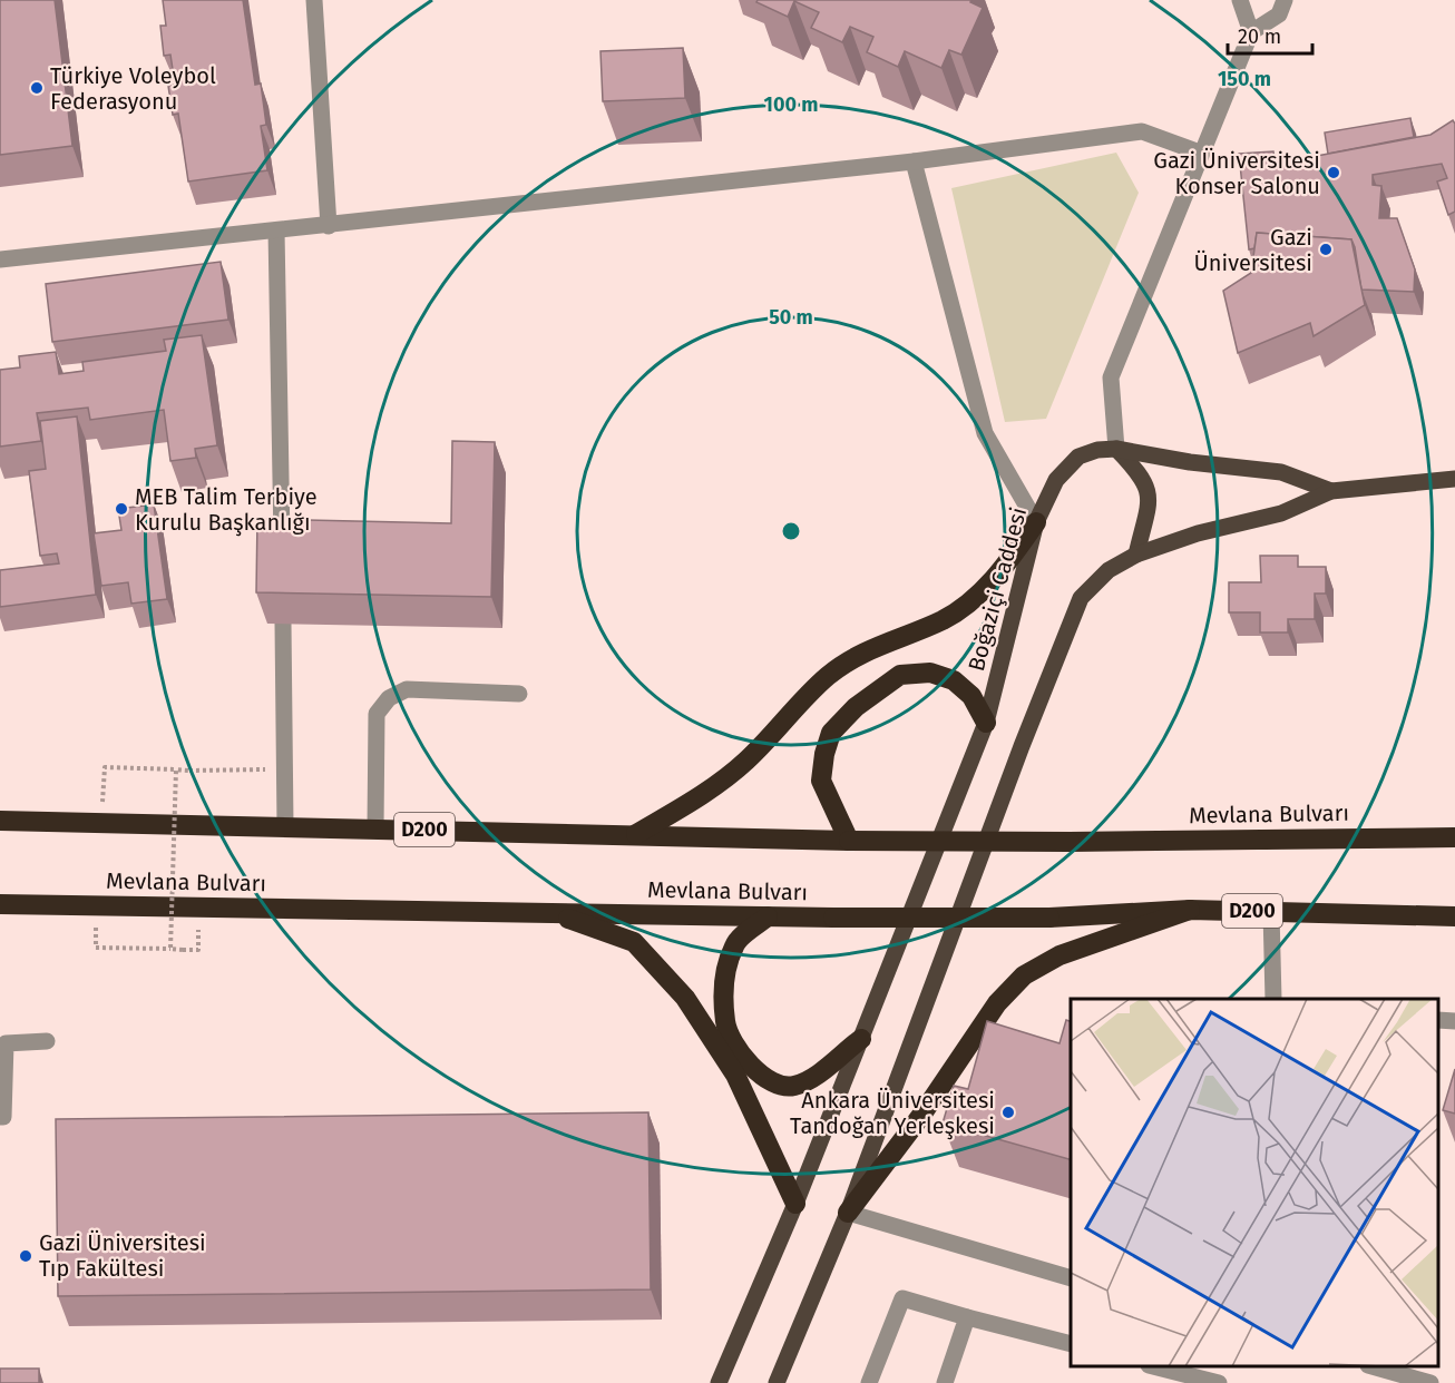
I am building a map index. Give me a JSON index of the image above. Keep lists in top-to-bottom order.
{
  "streets": {
    "highway": ["Mevlana Bulvarı", "D200"],
    "main road": ["Boğaziçi Caddesi"]
  },
  "places": [
    "Türkiye Voleybol Federasyonu",
    "Gazi Üniversitesi Konser Salonu",
    "Gazi Üniversitesi",
    "MEB Talim Terbiye Kurulu Başkanlığı",
    "Ankara Üniversitesi Tandoğan Yerleşkesi",
    "Gazi Üniversitesi Tıp Fakültesi"
  ],
  "scale_bar": "20 m",
  "rings": ["150 m", "100 m", "50 m"]
}
